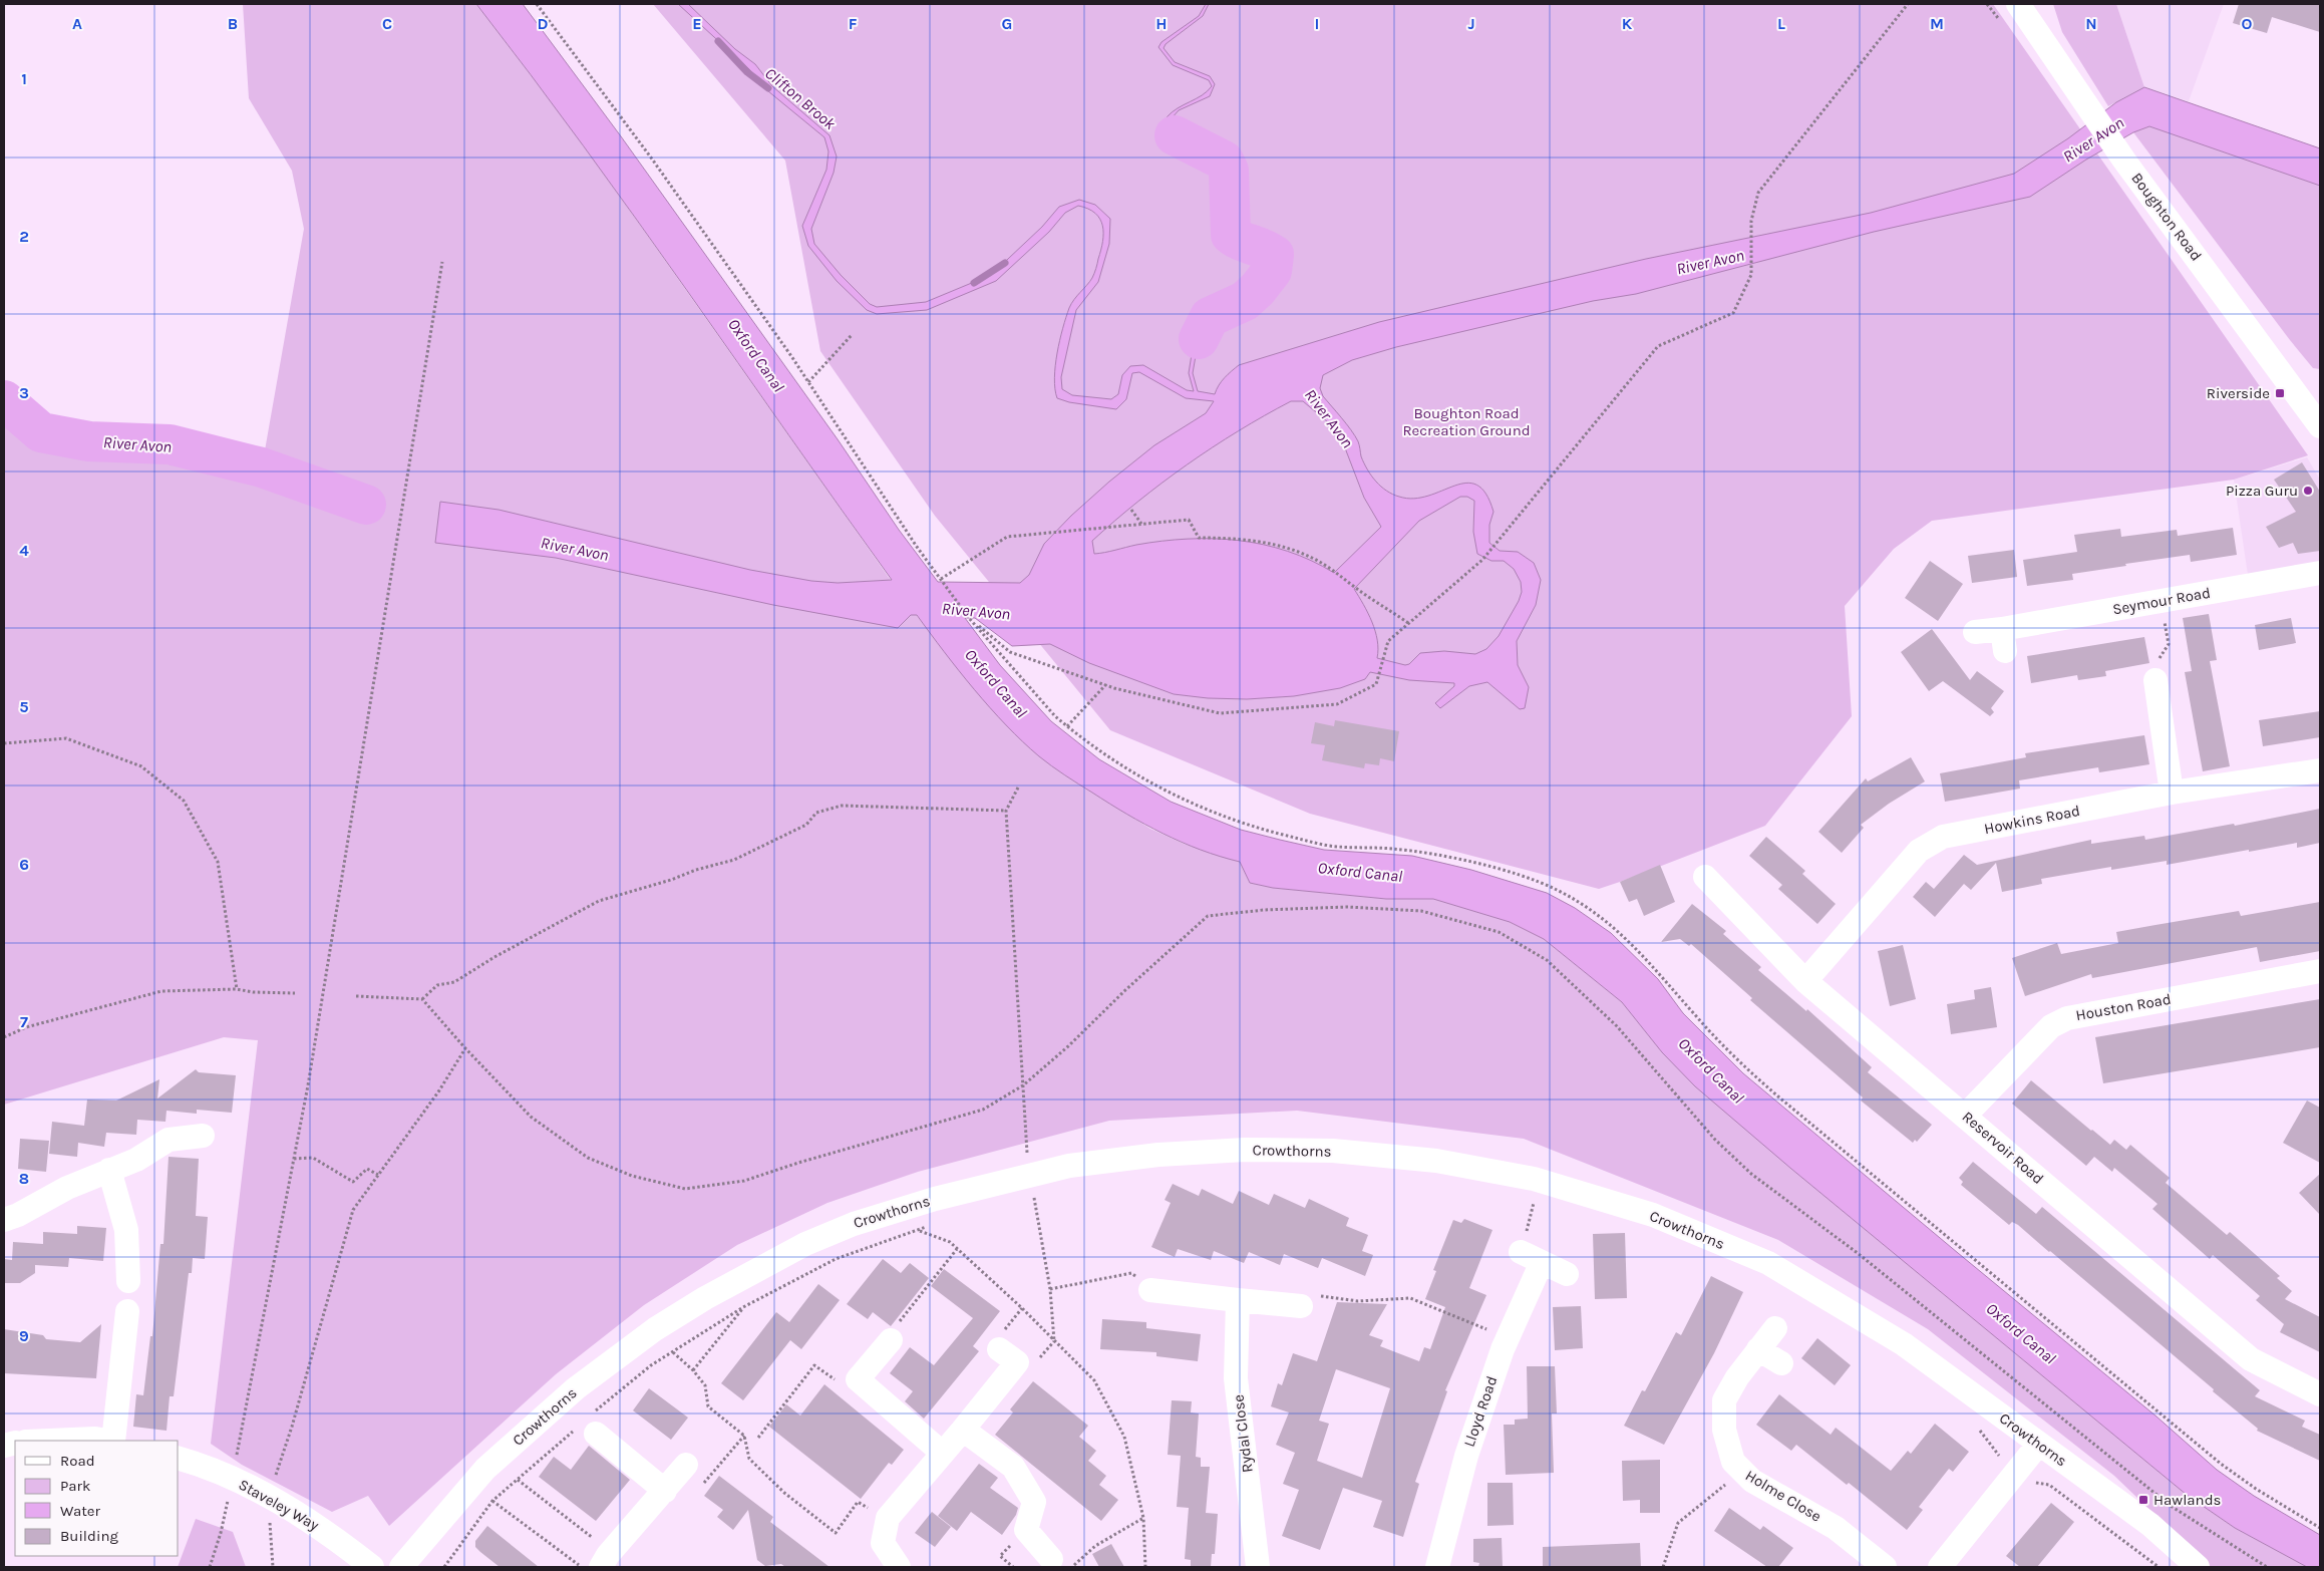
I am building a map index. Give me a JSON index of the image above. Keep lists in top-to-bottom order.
{
  "streets": {
    "street": [
      "Boughton Road",
      "Seymour Road",
      "Howkins Road",
      "Houston Road",
      "Reservoir Road",
      "Crowthorns",
      "Lloyd Road",
      "Rydal Close",
      "Holme Close",
      "Staveley Way"
    ]
  },
  "crossings": [
    ["Howkins Road", "Reservoir Road"],
    ["Houston Road", "Reservoir Road"]
  ],
  "water": ["Clifton Brook", "River Avon", "Oxford Canal"],
  "parks": ["Boughton Road Recreation Ground"],
  "places": {
    "transit": ["Riverside", "Hawlands"],
    "other": ["Pizza Guru"]
  },
  "legend": [
    "Road",
    "Park",
    "Water",
    "Building"
  ],
  "grid": {
    "columns": [
      "A",
      "B",
      "C",
      "D",
      "E",
      "F",
      "G",
      "H",
      "I",
      "J",
      "K",
      "L",
      "M",
      "N",
      "O"
    ],
    "rows": [
      "1",
      "2",
      "3",
      "4",
      "5",
      "6",
      "7",
      "8",
      "9"
    ]
  }
}
